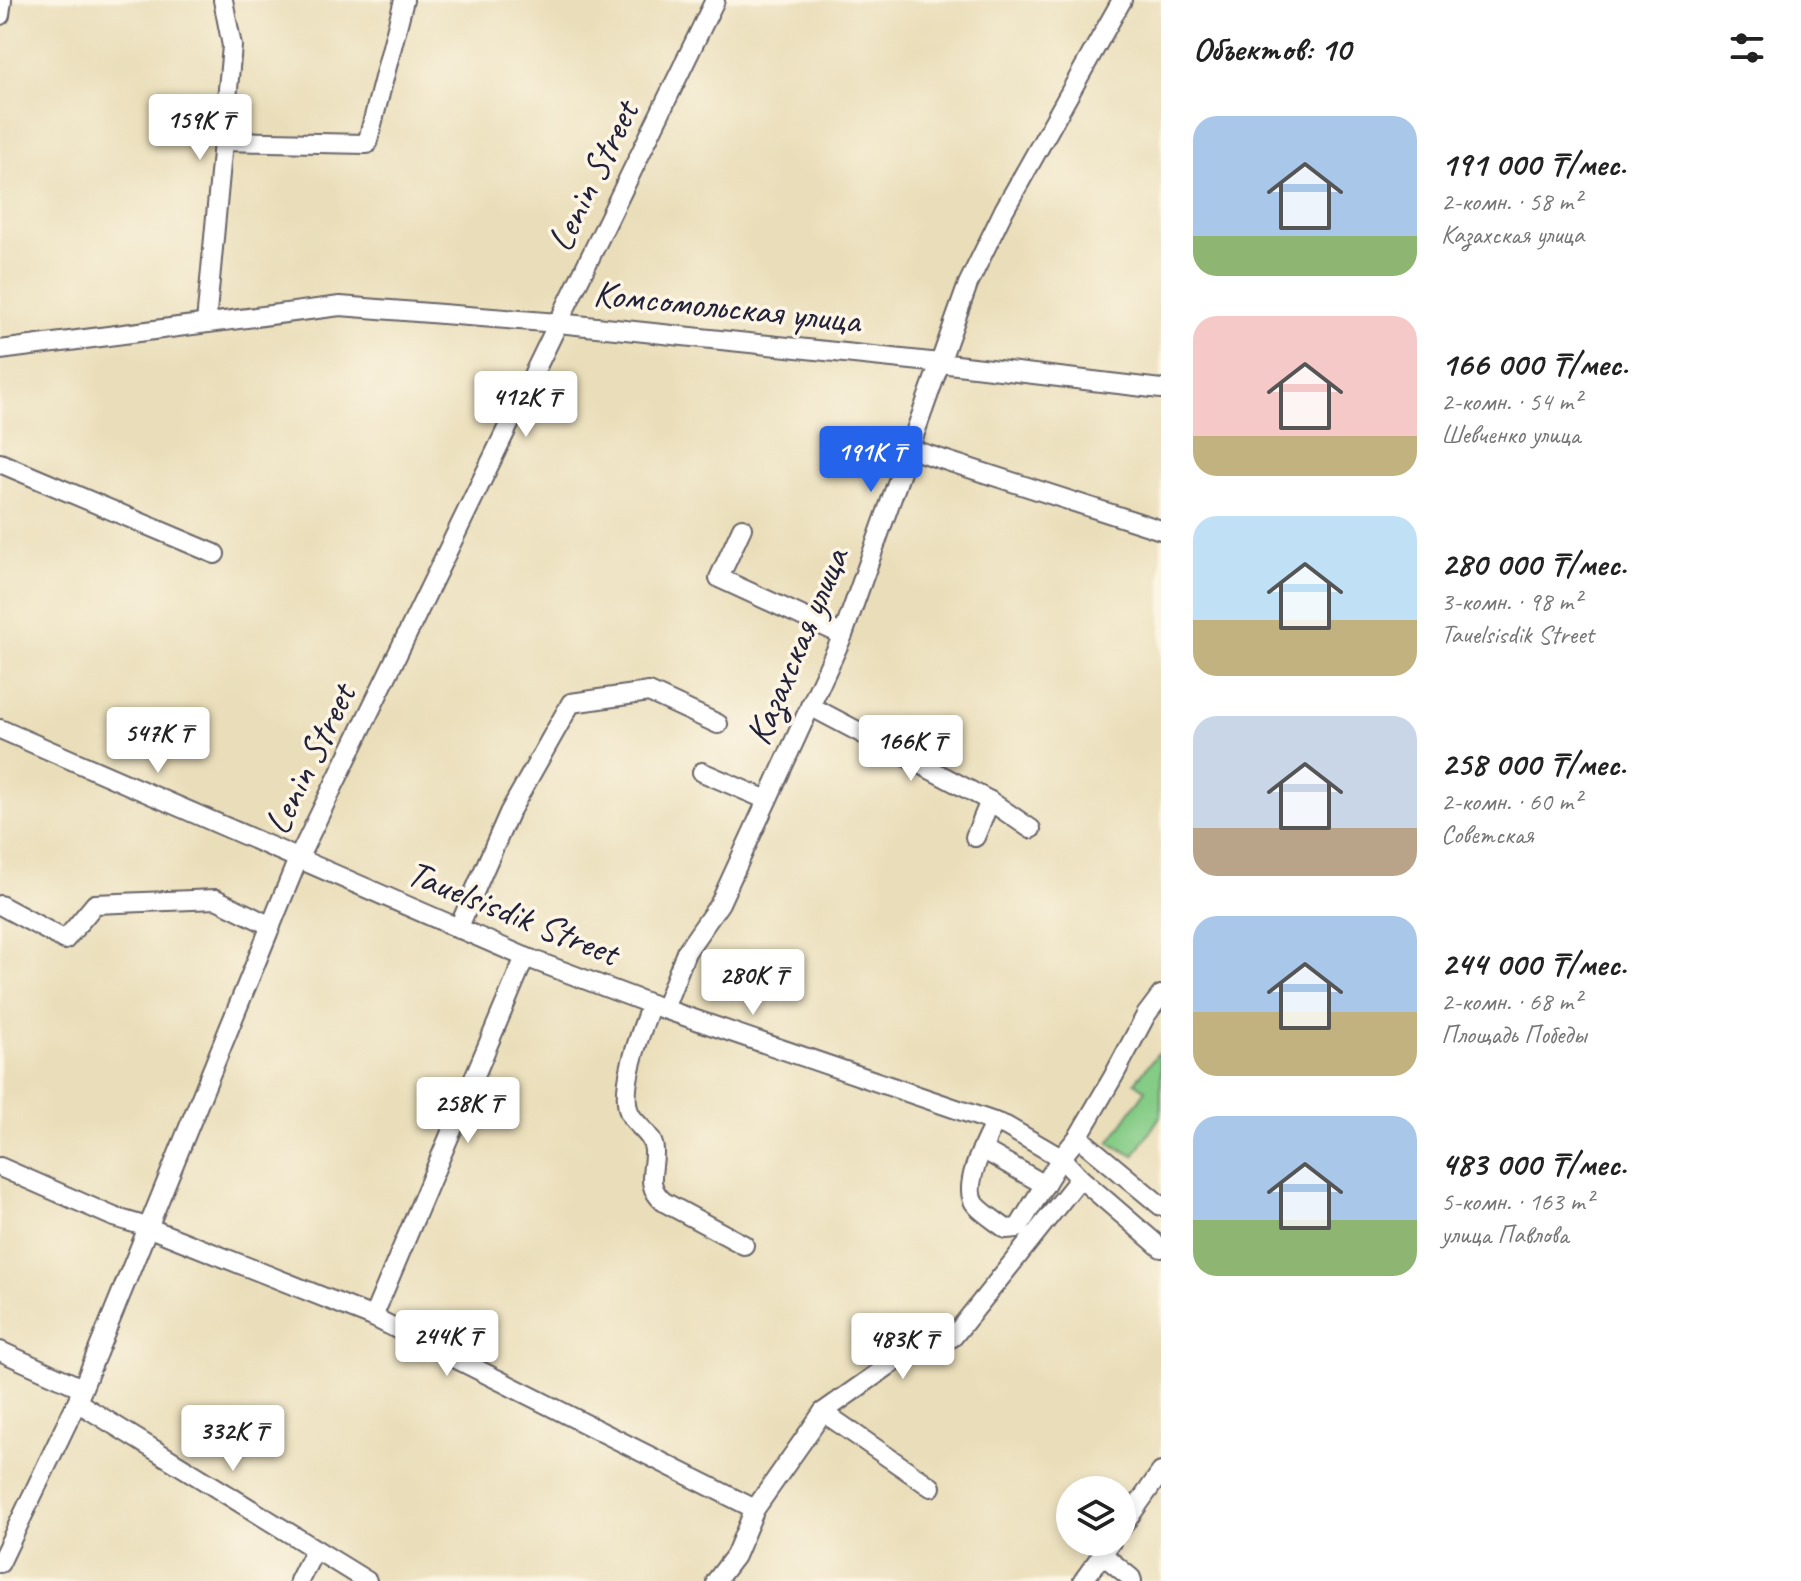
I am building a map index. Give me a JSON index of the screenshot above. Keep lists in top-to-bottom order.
{
  "streets": {
    "street": [
      "Lenin Street",
      "Комсомольская улица",
      "Казахская улица",
      "Tauelsisdik Street"
    ]
  },
  "crossings": [
    ["Lenin Street", "Комсомольская улица"],
    ["Lenin Street", "Tauelsisdik Street"],
    ["Комсомольская улица", "Казахская улица"],
    ["Казахская улица", "Tauelsisdik Street"]
  ],
  "page": {
    "heading": "Объектов: 10",
    "price": [
      "159K ₸",
      "412K ₸",
      "191K ₸",
      "547K ₸",
      "166K ₸",
      "280K ₸",
      "258K ₸",
      "244K ₸",
      "483K ₸",
      "332K ₸"
    ],
    "list": [
      {
        "name": "191 000 ₸/мес.",
        "note": "2-комн. · 58 m² · Казахская улица"
      },
      {
        "name": "166 000 ₸/мес.",
        "note": "2-комн. · 54 m² · Шевченко улица"
      },
      {
        "name": "280 000 ₸/мес.",
        "note": "3-комн. · 98 m² · Tauelsisdik Street"
      },
      {
        "name": "258 000 ₸/мес.",
        "note": "2-комн. · 60 m² · Советская"
      },
      {
        "name": "244 000 ₸/мес.",
        "note": "2-комн. · 68 m² · Площадь Победы"
      },
      {
        "name": "483 000 ₸/мес.",
        "note": "5-комн. · 163 m² · улица Павлова"
      }
    ]
  }
}
